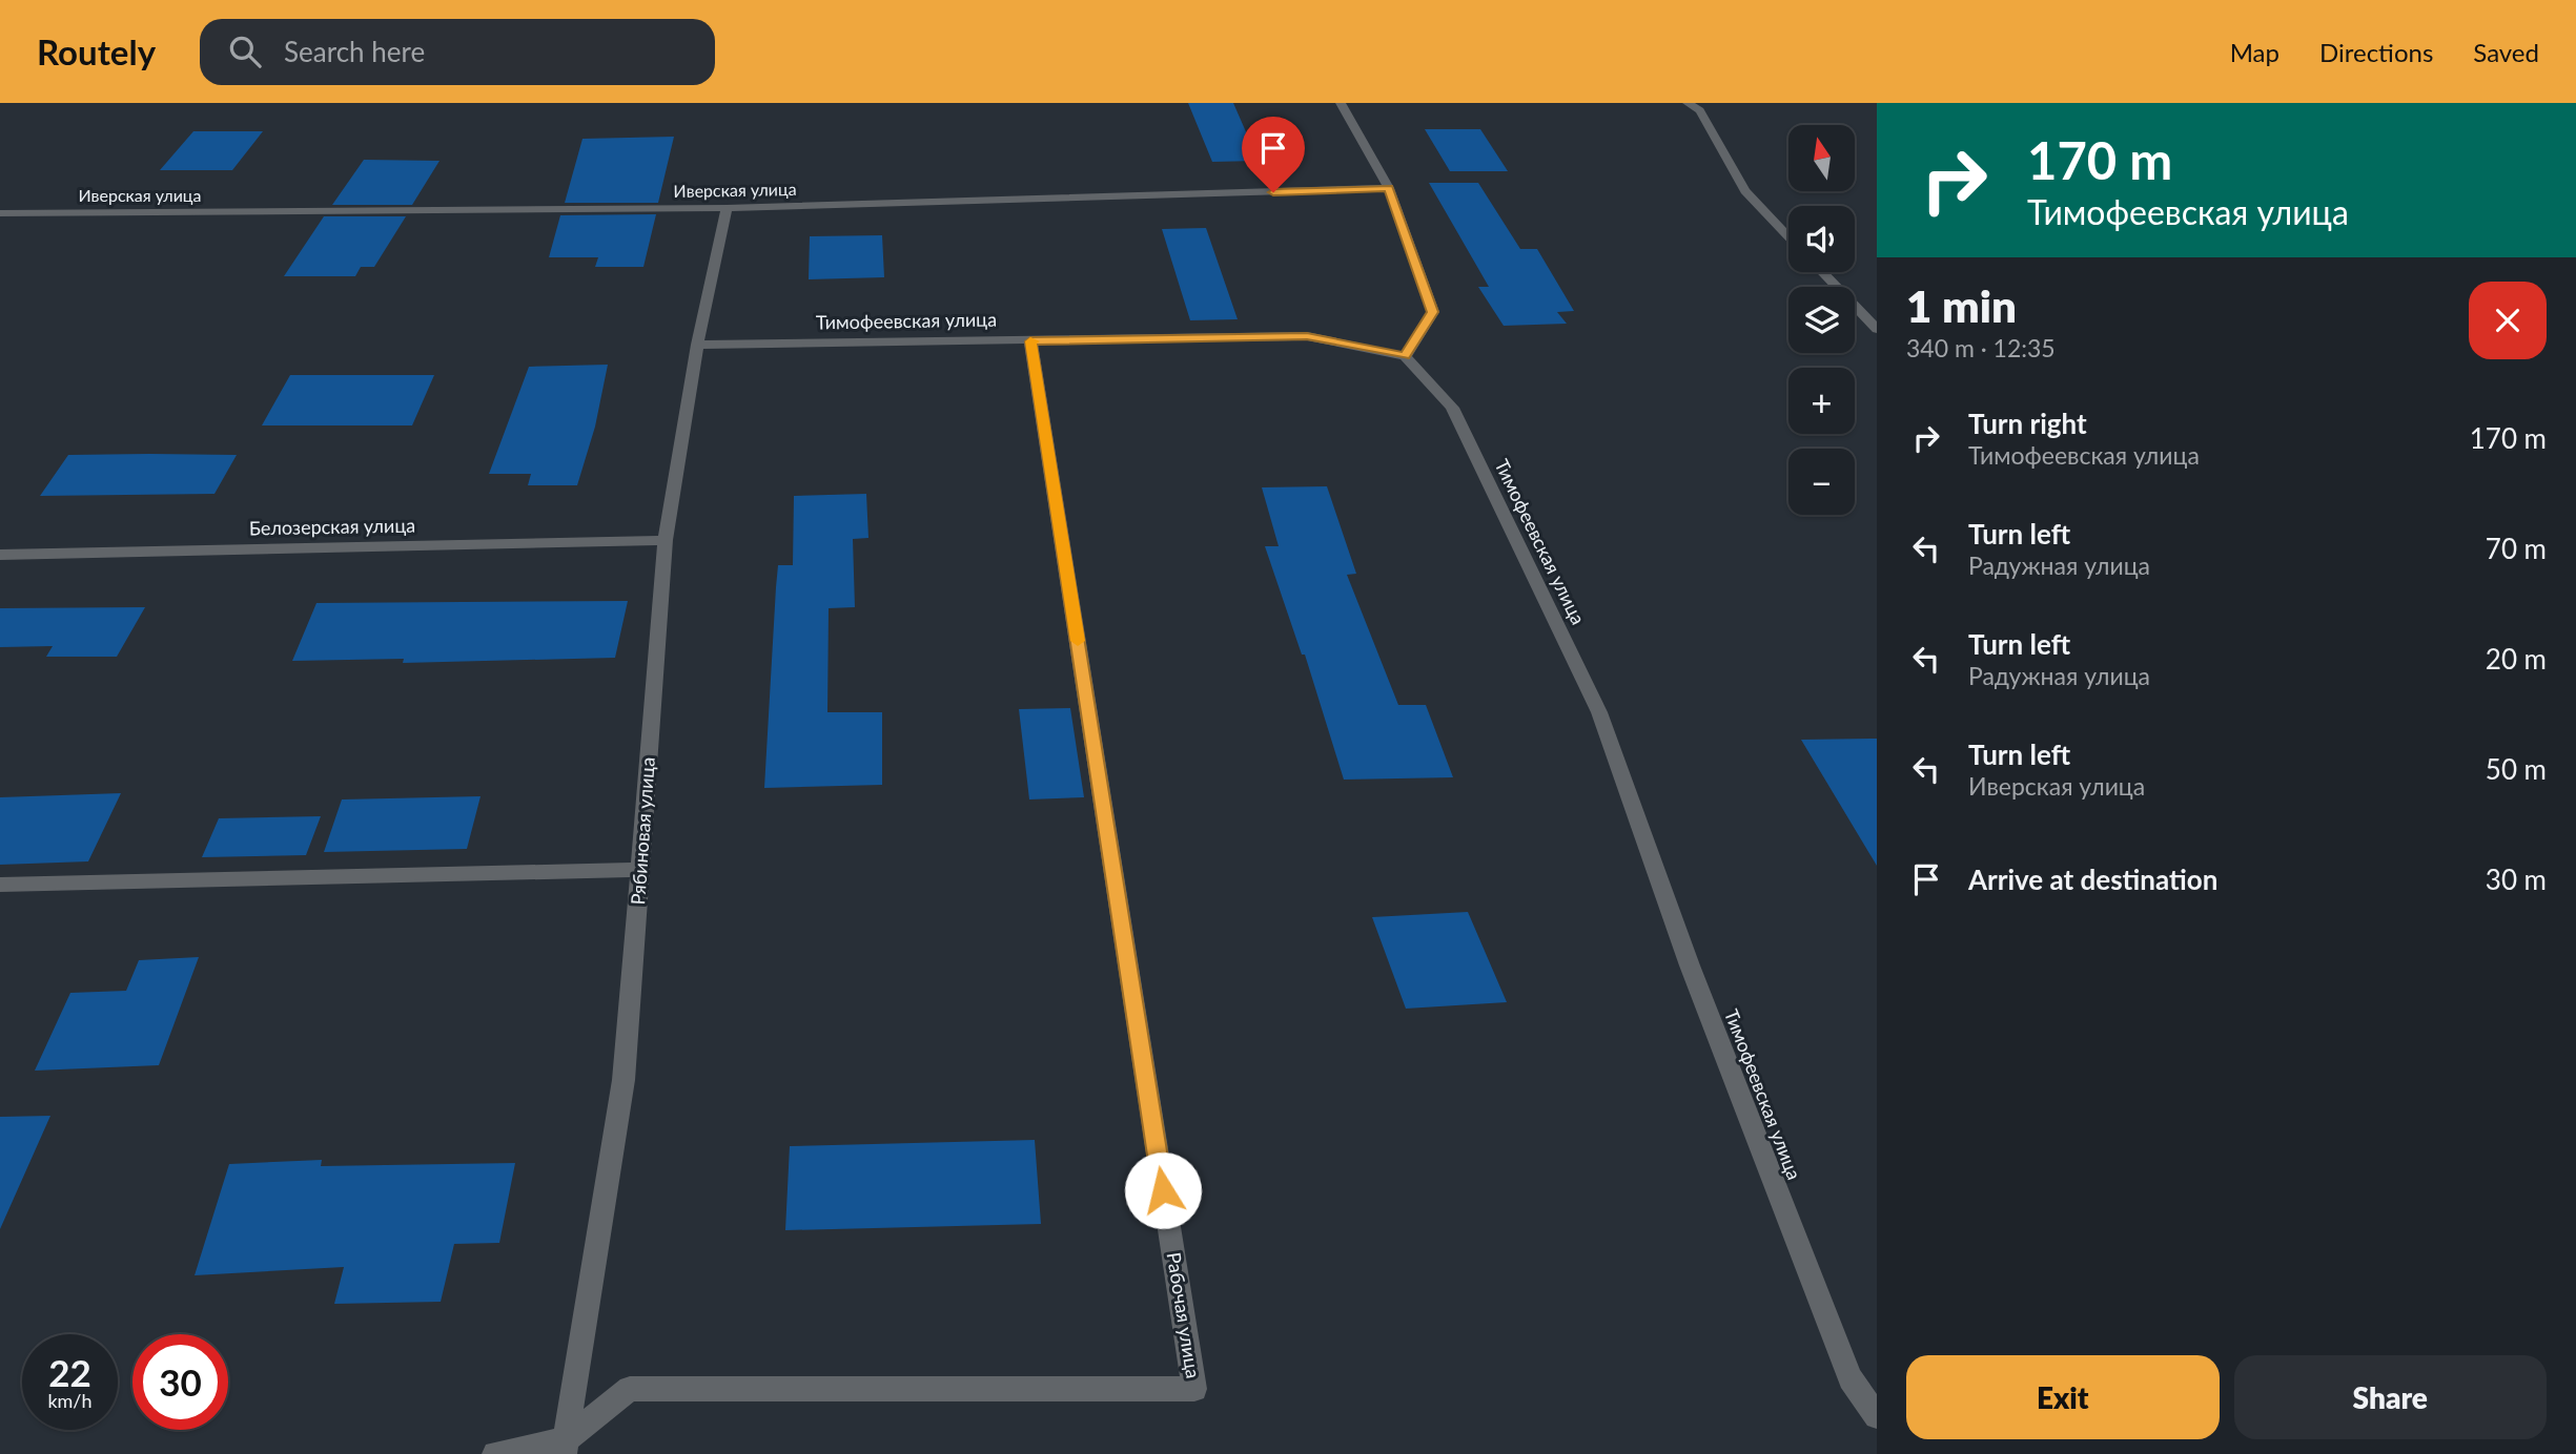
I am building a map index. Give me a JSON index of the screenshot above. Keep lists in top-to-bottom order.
{
  "streets": {
    "street": [
      "Иверская улица",
      "Тимофеевская улица",
      "Белозерская улица",
      "Рябиновая улица",
      "Рабочая улица"
    ]
  },
  "crossings": [
    ["Иверская улица", "Рябиновая улица"],
    ["Тимофеевская улица", "Рябиновая улица"],
    ["Тимофеевская улица", "Рабочая улица"],
    ["Белозерская улица", "Рябиновая улица"],
    ["Рябиновая улица", "Рабочая улица"]
  ],
  "north": "top",
  "page": {
    "header": "Routely",
    "search": "Search here",
    "nav": ["Map", "Directions", "Saved"],
    "turn": ["170 m", "Тимофеевская улица"],
    "map_buttons": ["+", "−"],
    "heading": ["1 min", "340 m · 12:35"],
    "list": [
      {
        "name": "Turn right",
        "note": "Тимофеевская улица",
        "value": "170 m"
      },
      {
        "name": "Turn left",
        "note": "Радужная улица",
        "value": "70 m"
      },
      {
        "name": "Turn left",
        "note": "Радужная улица",
        "value": "20 m"
      },
      {
        "name": "Turn left",
        "note": "Иверская улица",
        "value": "50 m"
      },
      {
        "name": "Arrive at destination",
        "value": "30 m"
      }
    ],
    "speed": "22 km/h",
    "limit": "30",
    "buttons": ["Exit", "Share"]
  }
}
